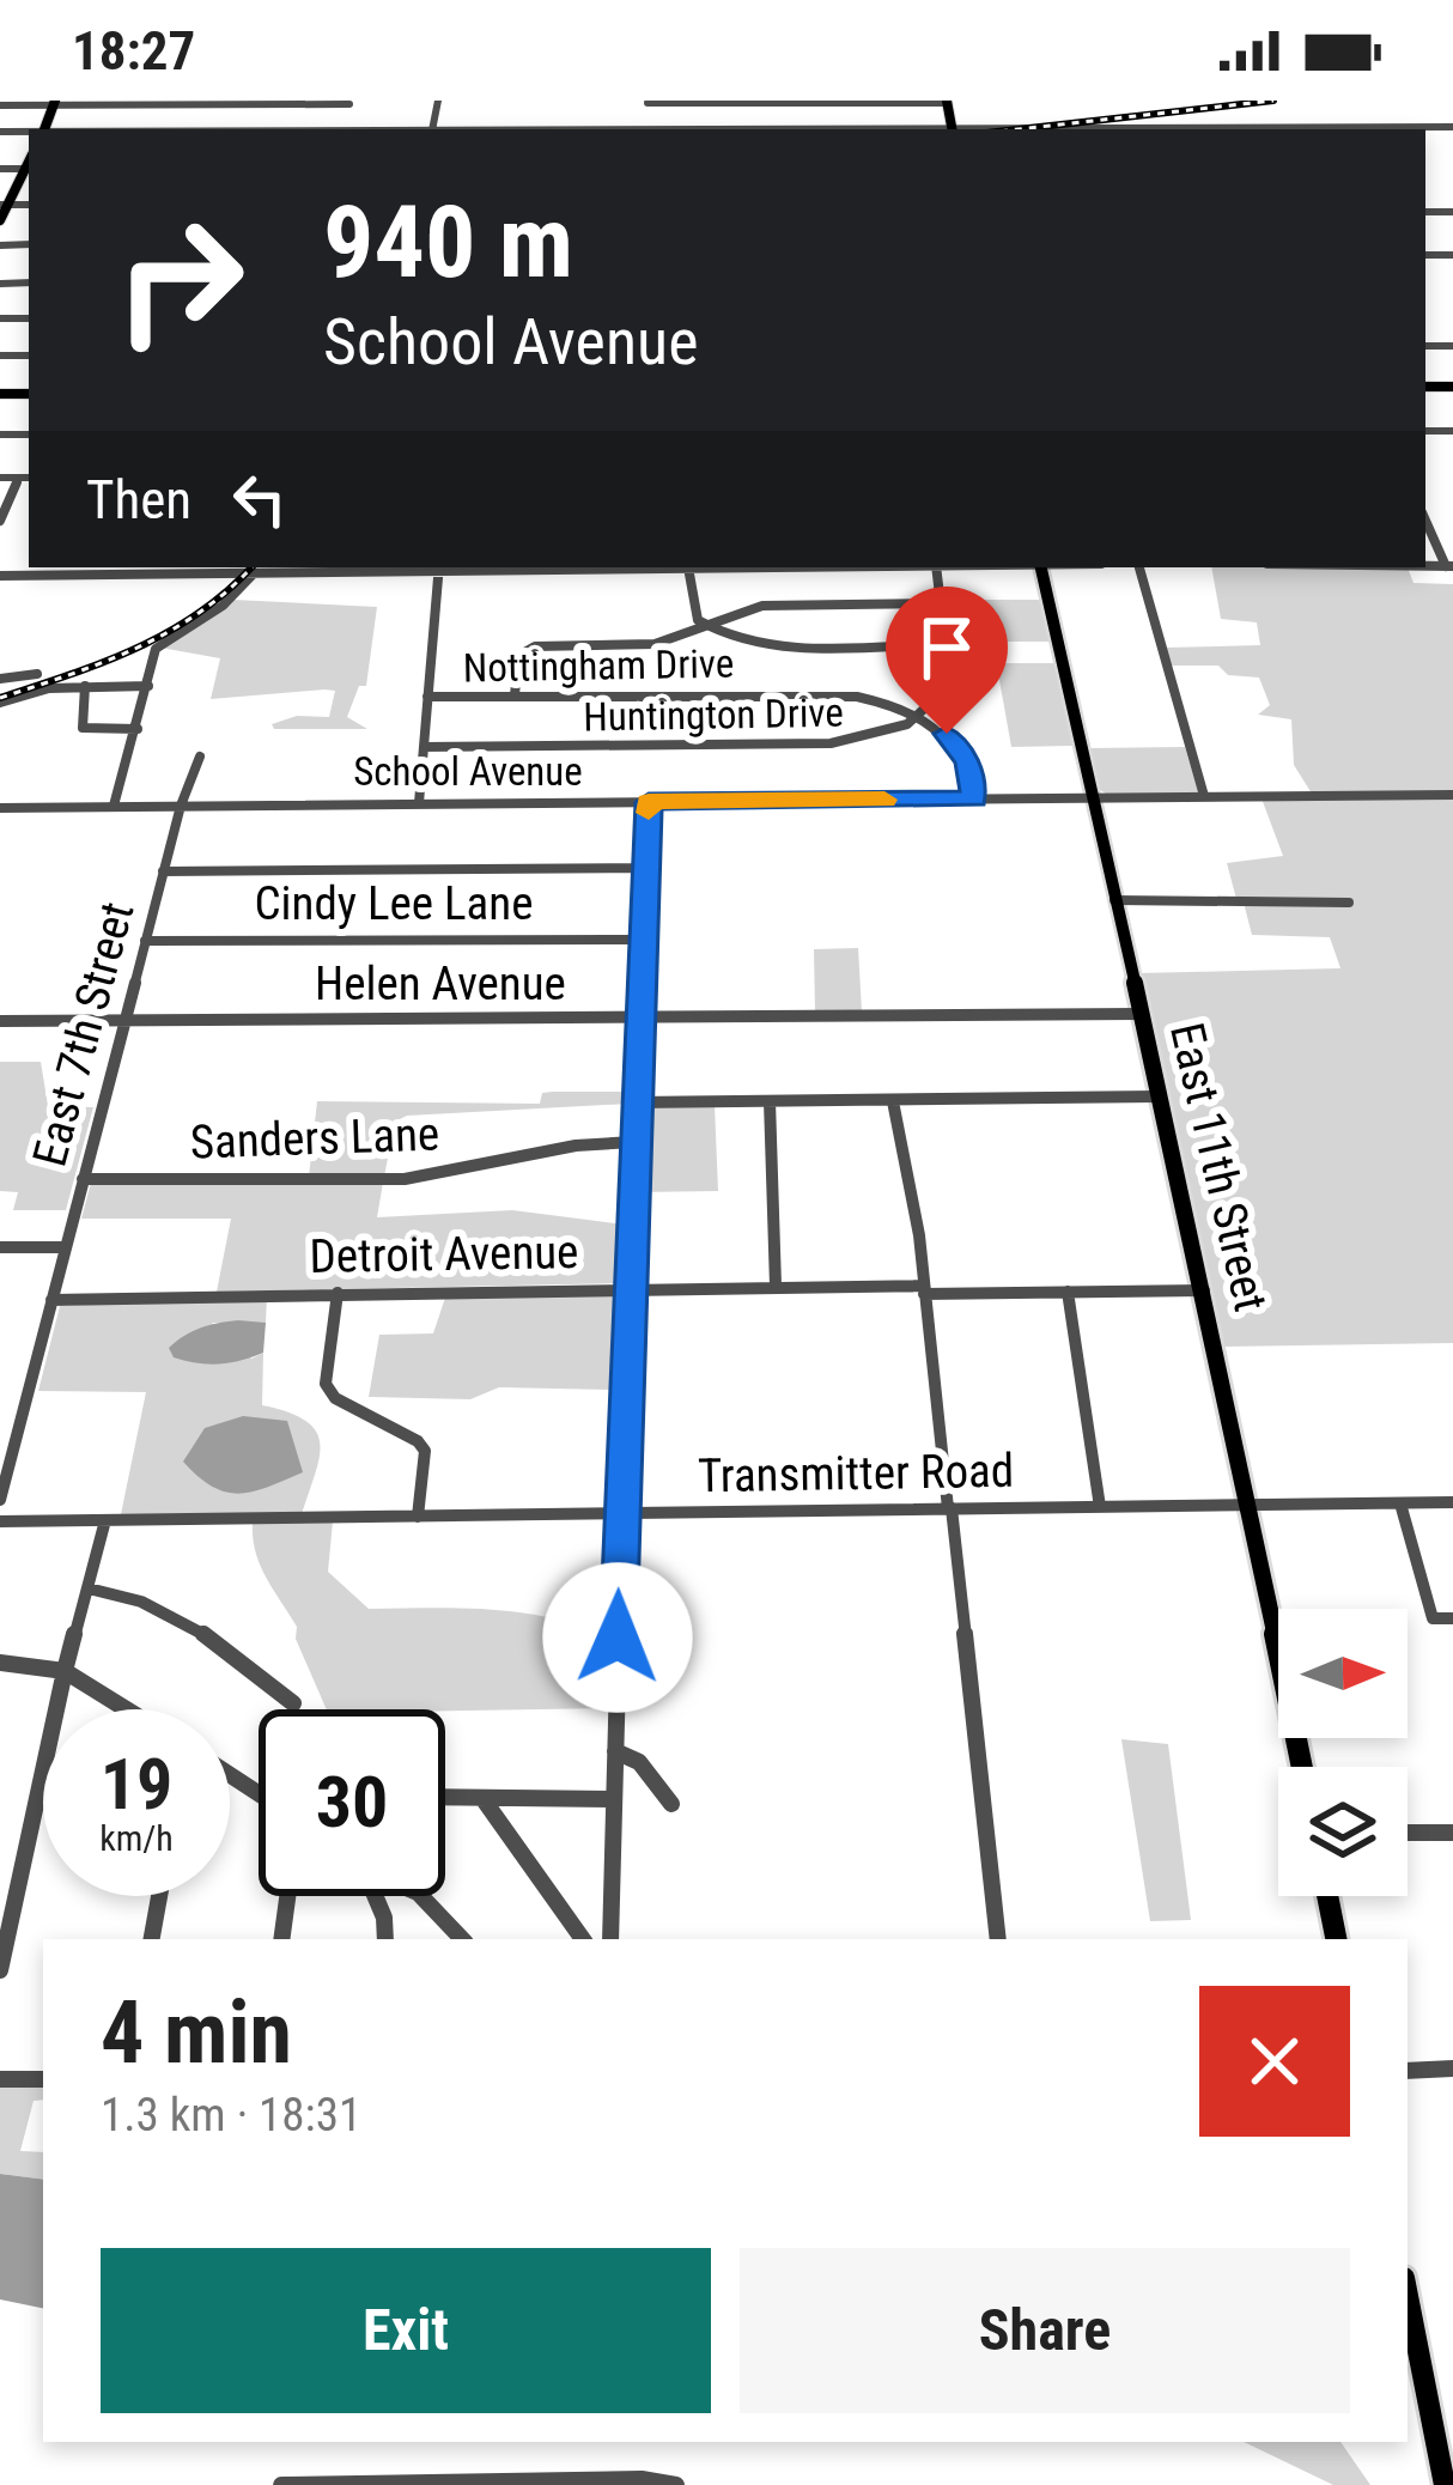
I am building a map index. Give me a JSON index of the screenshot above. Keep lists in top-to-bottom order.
{
  "streets": {
    "main road": ["East 11th Street"],
    "street": [
      "Nottingham Drive",
      "Huntington Drive",
      "School Avenue",
      "Cindy Lee Lane",
      "Helen Avenue",
      "East 7th Street",
      "Sanders Lane",
      "Detroit Avenue",
      "Transmitter Road"
    ]
  },
  "crossings": [
    ["Nottingham Drive", "Huntington Drive"],
    ["School Avenue", "East 7th Street"],
    ["School Avenue", "East 11th Street"],
    ["Cindy Lee Lane", "East 7th Street"],
    ["Helen Avenue", "East 7th Street"],
    ["Helen Avenue", "East 11th Street"],
    ["East 7th Street", "Sanders Lane"],
    ["East 7th Street", "Detroit Avenue"],
    ["East 11th Street", "Detroit Avenue"],
    ["East 11th Street", "Transmitter Road"]
  ],
  "north": "right",
  "page": {
    "status": "18:27",
    "turn": ["940 m", "School Avenue"],
    "then": "Then",
    "speed": "19 km/h",
    "limit": "30",
    "heading": ["4 min", "1.3 km · 18:31"],
    "buttons": ["Exit", "Share"]
  }
}
